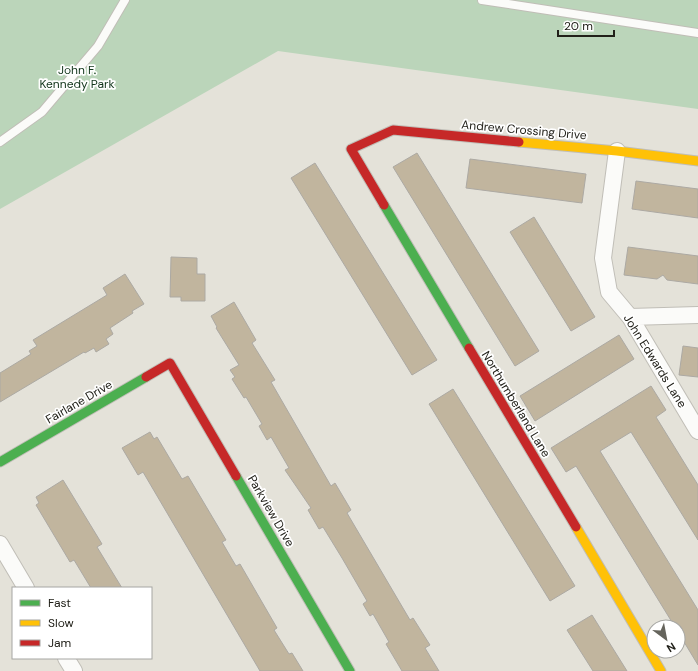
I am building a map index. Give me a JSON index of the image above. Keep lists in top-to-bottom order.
{
  "streets": {
    "street": [
      "Andrew Crossing Drive",
      "John Edwards Lane",
      "Fairlane Drive",
      "Northumberland Lane",
      "Parkview Drive"
    ]
  },
  "crossings": [
    ["Andrew Crossing Drive", "John Edwards Lane"],
    ["Andrew Crossing Drive", "Northumberland Lane"],
    ["Fairlane Drive", "Parkview Drive"]
  ],
  "parks": ["John F. Kennedy Park"],
  "legend": ["Fast", "Slow", "Jam"],
  "scale_bar": "20 m",
  "north": "bottom right"
}
